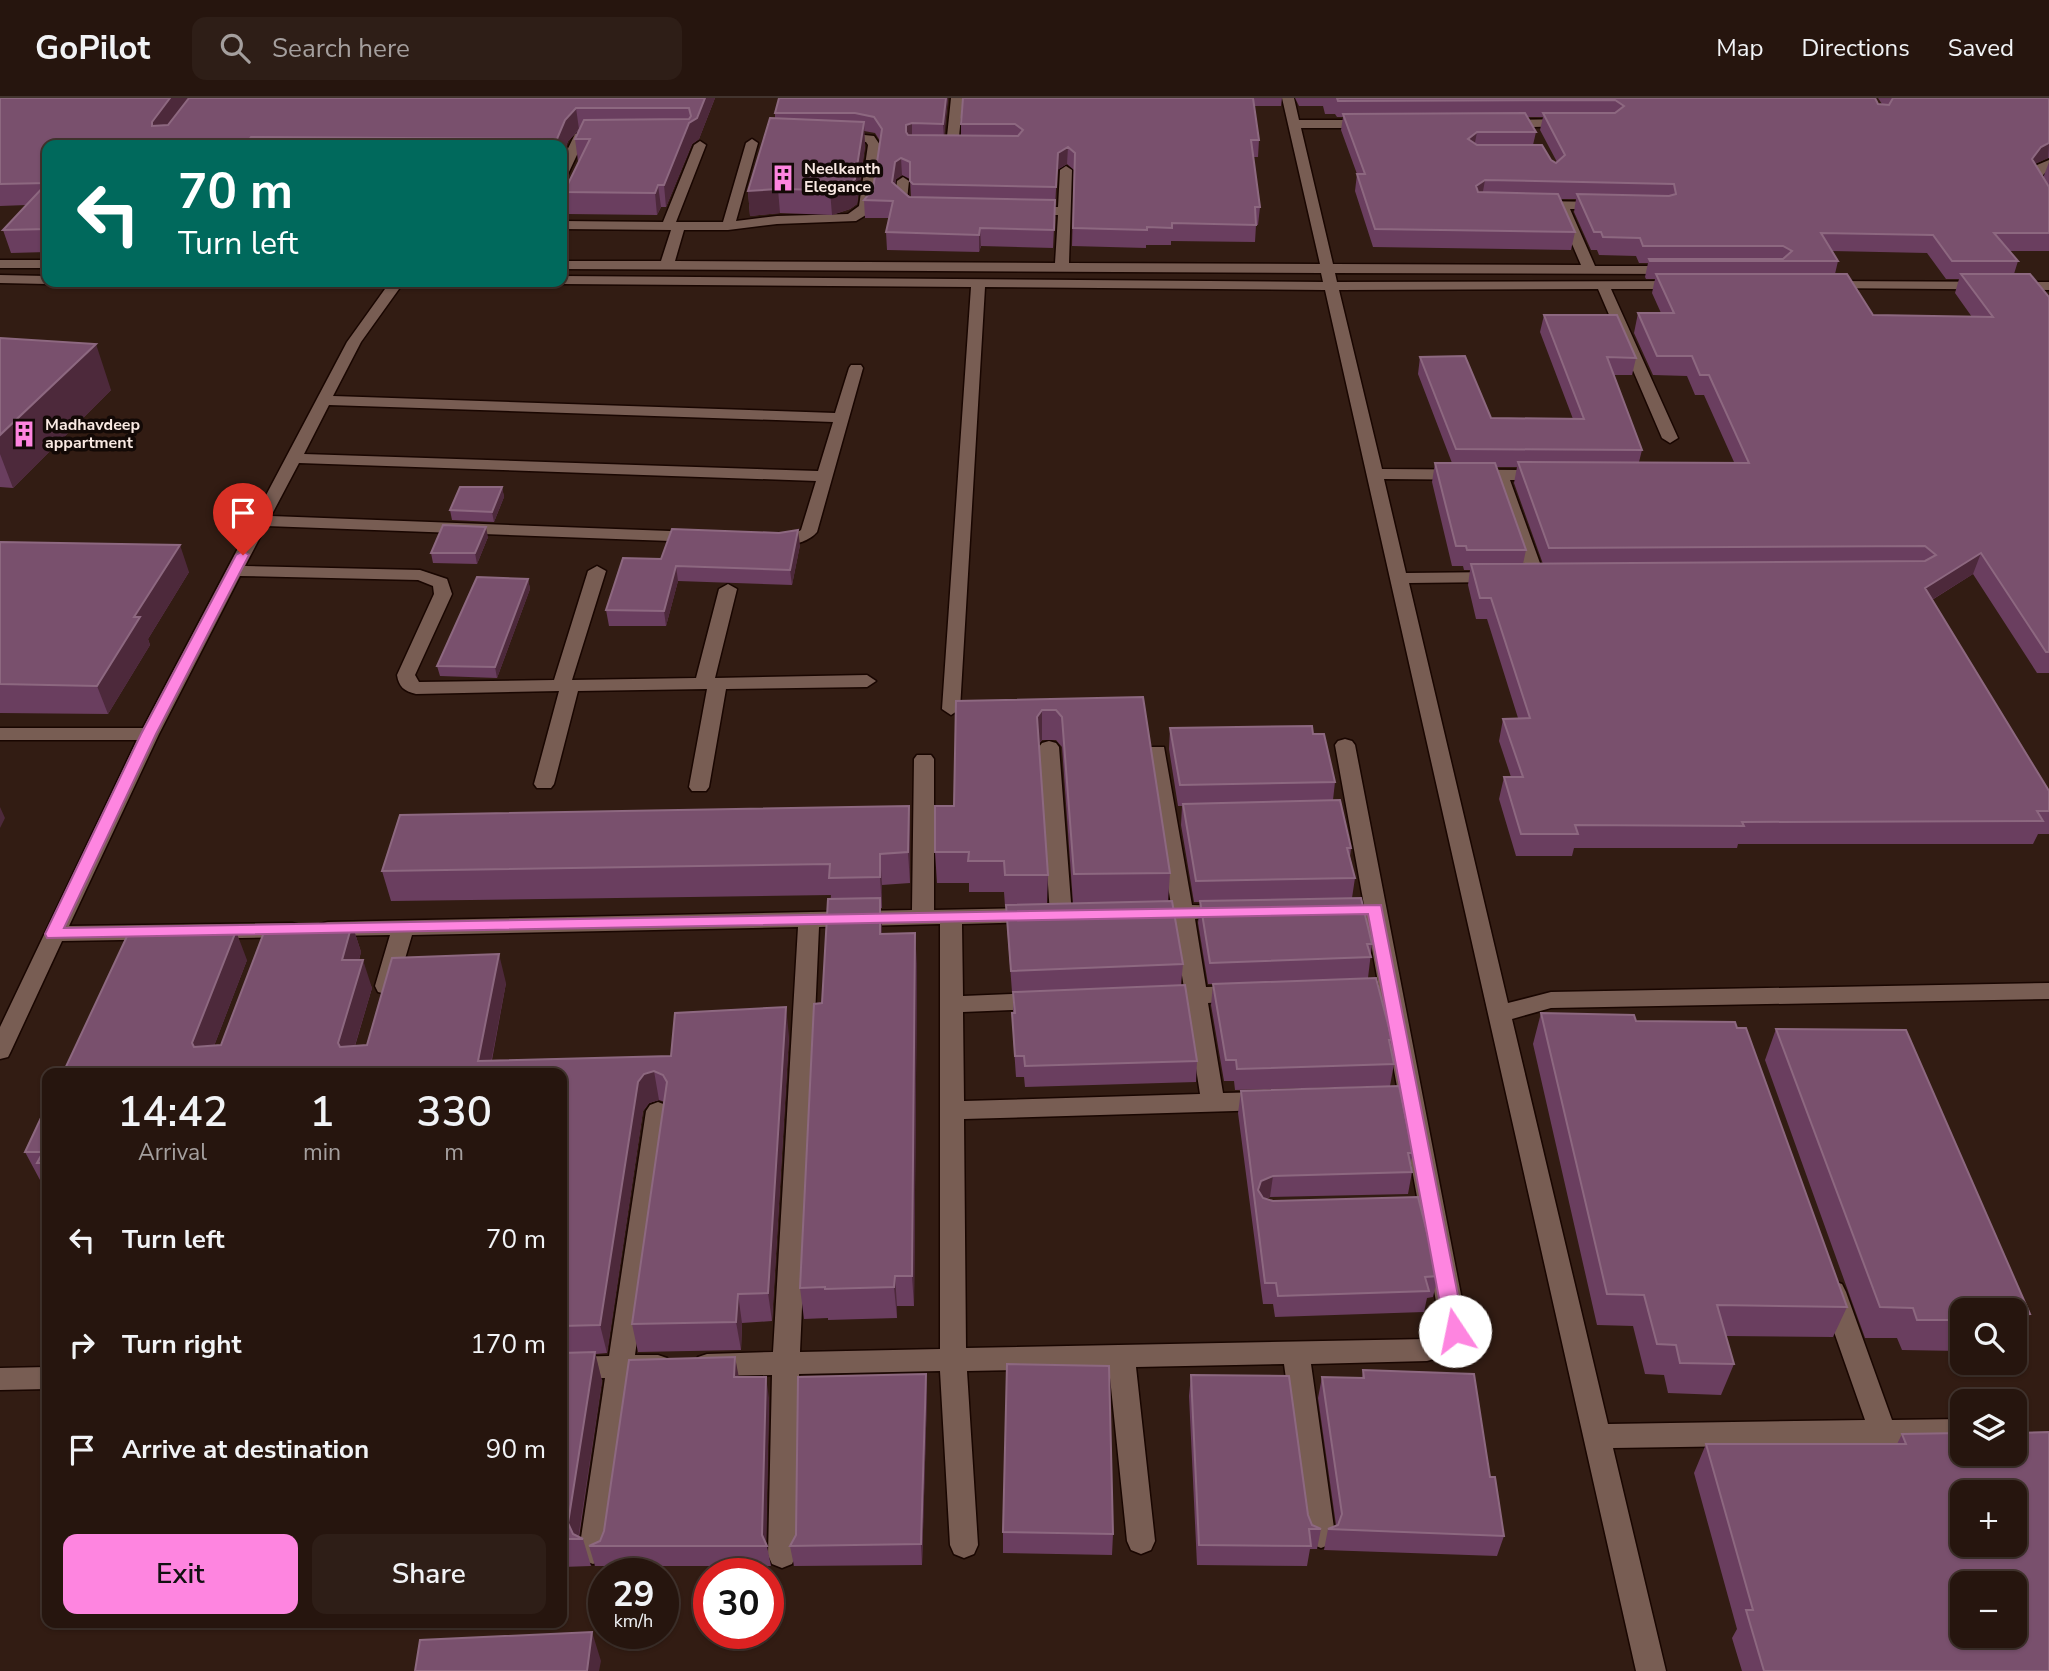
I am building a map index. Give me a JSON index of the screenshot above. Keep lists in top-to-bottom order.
{
  "places": {
    "building": ["Neelkanth Elegance", "Madhavdeep appartment"]
  },
  "page": {
    "header": "GoPilot",
    "search": "Search here",
    "nav": ["Map", "Directions", "Saved"],
    "turn": ["70 m", "Turn left"],
    "eta": [
      "14:42",
      "Arrival",
      "1",
      "min",
      "330",
      "m"
    ],
    "list": [
      {
        "name": "Turn left",
        "value": "70 m"
      },
      {
        "name": "Turn right",
        "value": "170 m"
      },
      {
        "name": "Arrive at destination",
        "value": "90 m"
      }
    ],
    "map_buttons": ["+", "−"],
    "buttons": ["Exit", "Share"],
    "speed": "29 km/h",
    "limit": "30"
  }
}
